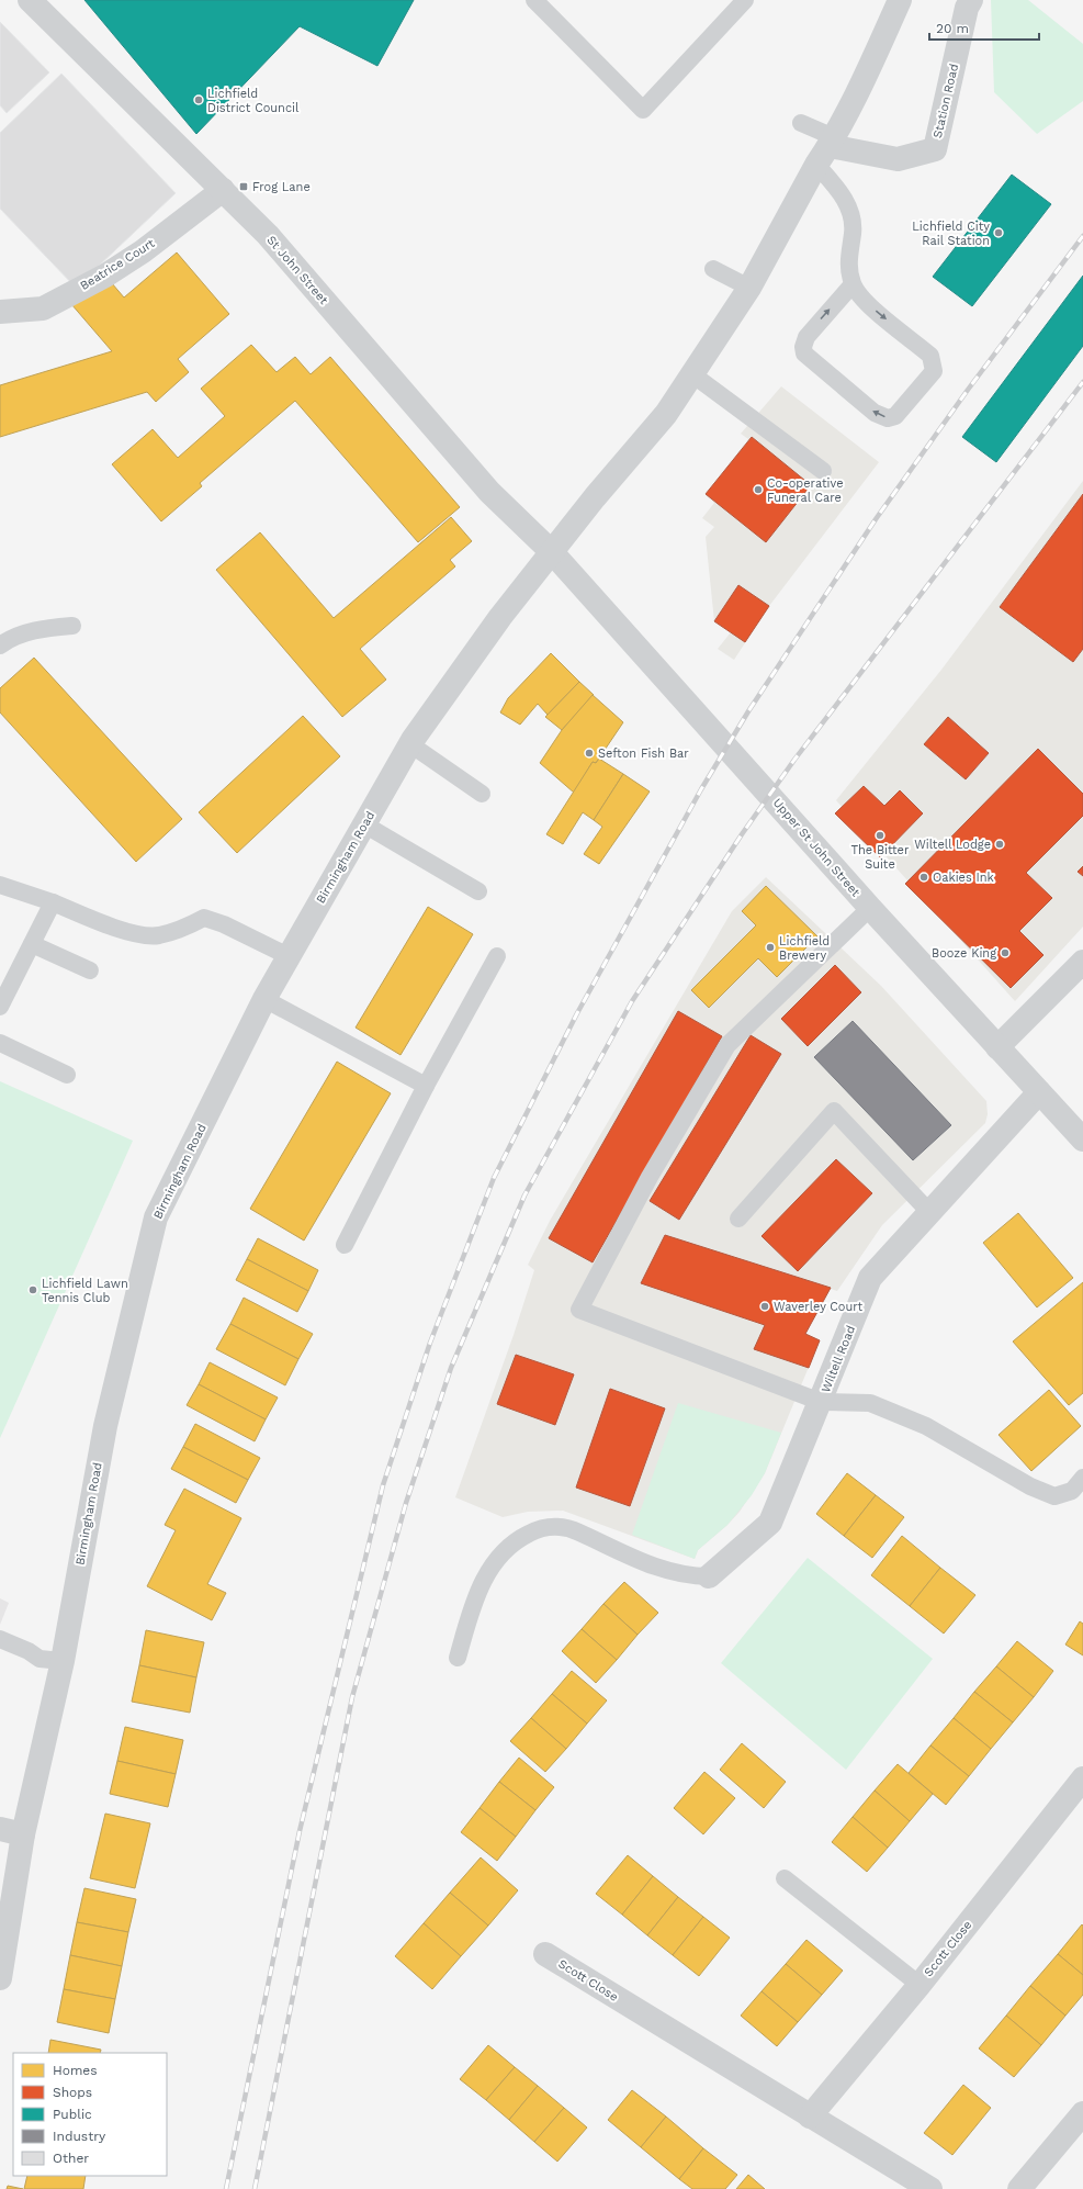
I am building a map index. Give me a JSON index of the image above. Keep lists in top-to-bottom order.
{
  "streets": {
    "street": [
      "Station Road",
      "Beatrice Court",
      "St John Street",
      "Upper St John Street",
      "Birmingham Road",
      "Wiltell Road",
      "Scott Close"
    ]
  },
  "crossings": [
    ["Station Road", "Birmingham Road"],
    ["Beatrice Court", "St John Street"],
    ["St John Street", "Upper St John Street"],
    ["St John Street", "Birmingham Road"],
    ["Upper St John Street", "Birmingham Road"],
    ["Upper St John Street", "Wiltell Road"]
  ],
  "places": {
    "other": [
      "Lichfield District Council",
      "Lichfield City Rail Station",
      "Co-operative Funeral Care",
      "Sefton Fish Bar",
      "The Bitter Suite",
      "Wiltell Lodge",
      "Oakies Ink",
      "Lichfield Brewery",
      "Booze King",
      "Lichfield Lawn Tennis Club",
      "Waverley Court"
    ],
    "transit": ["Frog Lane"]
  },
  "legend": [
    "Homes",
    "Shops",
    "Public",
    "Industry",
    "Other"
  ],
  "scale_bar": "20 m"
}
